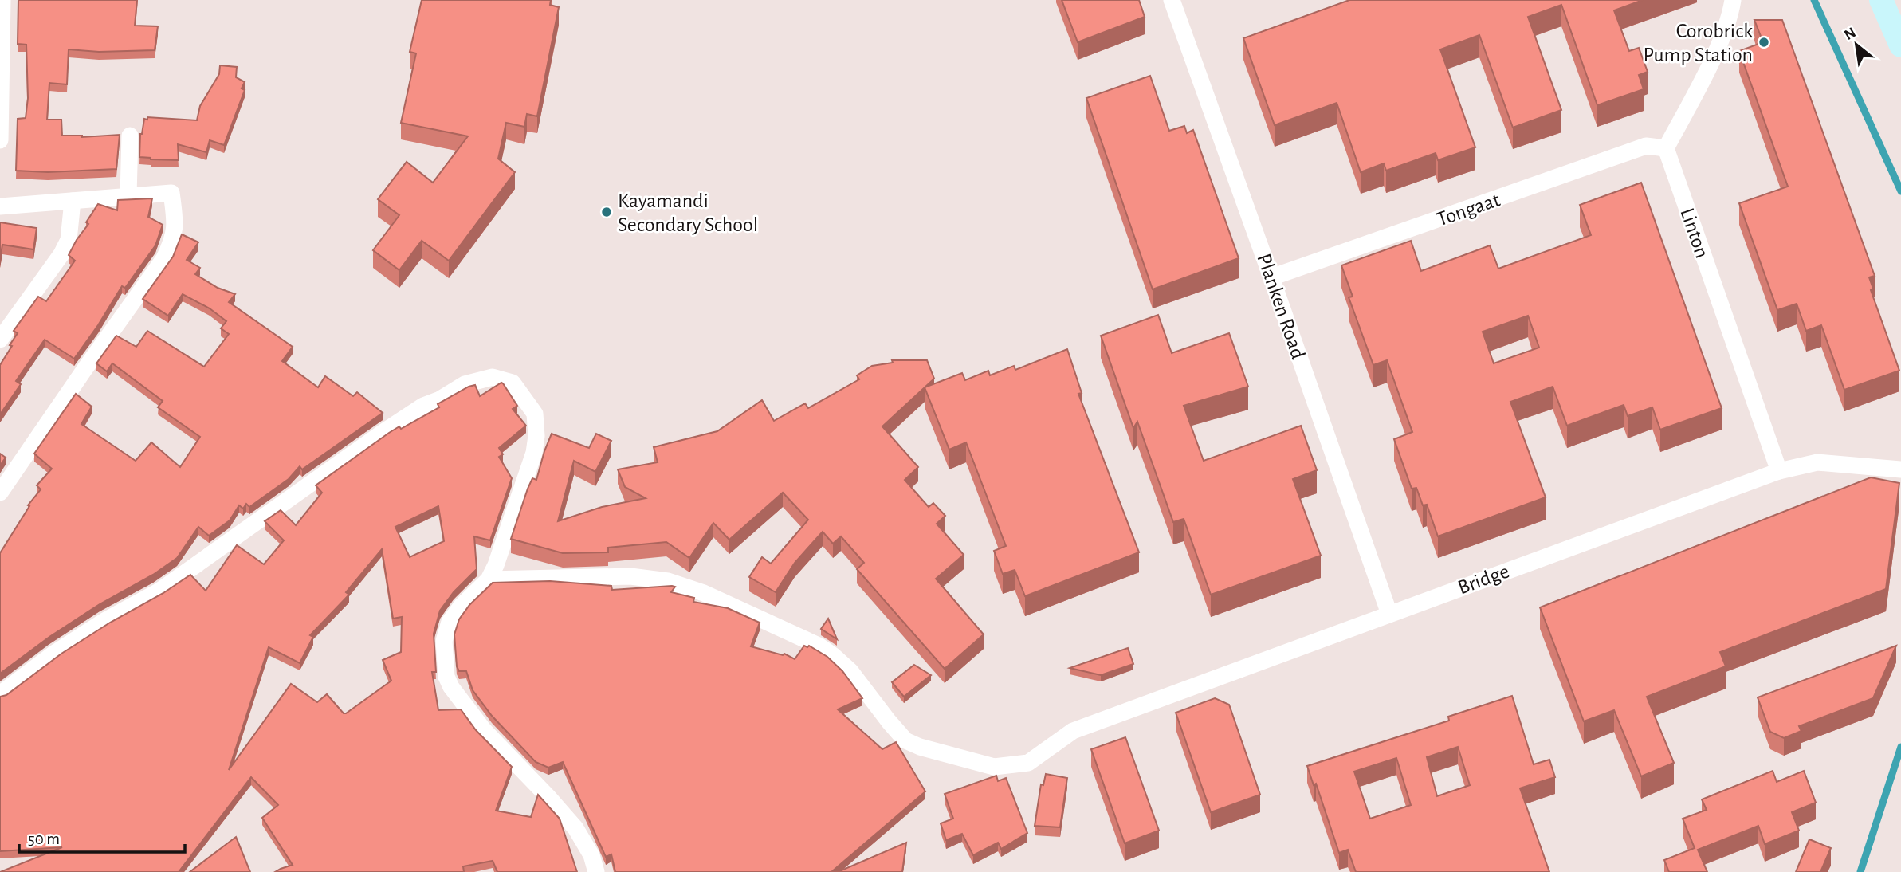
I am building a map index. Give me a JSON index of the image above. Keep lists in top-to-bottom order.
{
  "streets": {
    "street": [
      "Tongaat",
      "Linton",
      "Planken Road",
      "Bridge"
    ]
  },
  "crossings": [
    ["Tongaat", "Linton"],
    ["Tongaat", "Planken Road"],
    ["Linton", "Bridge"],
    ["Planken Road", "Bridge"]
  ],
  "places": ["Corobrick Pump Station", "Kayamandi Secondary School"],
  "scale_bar": "50 m",
  "north": "top left"
}
